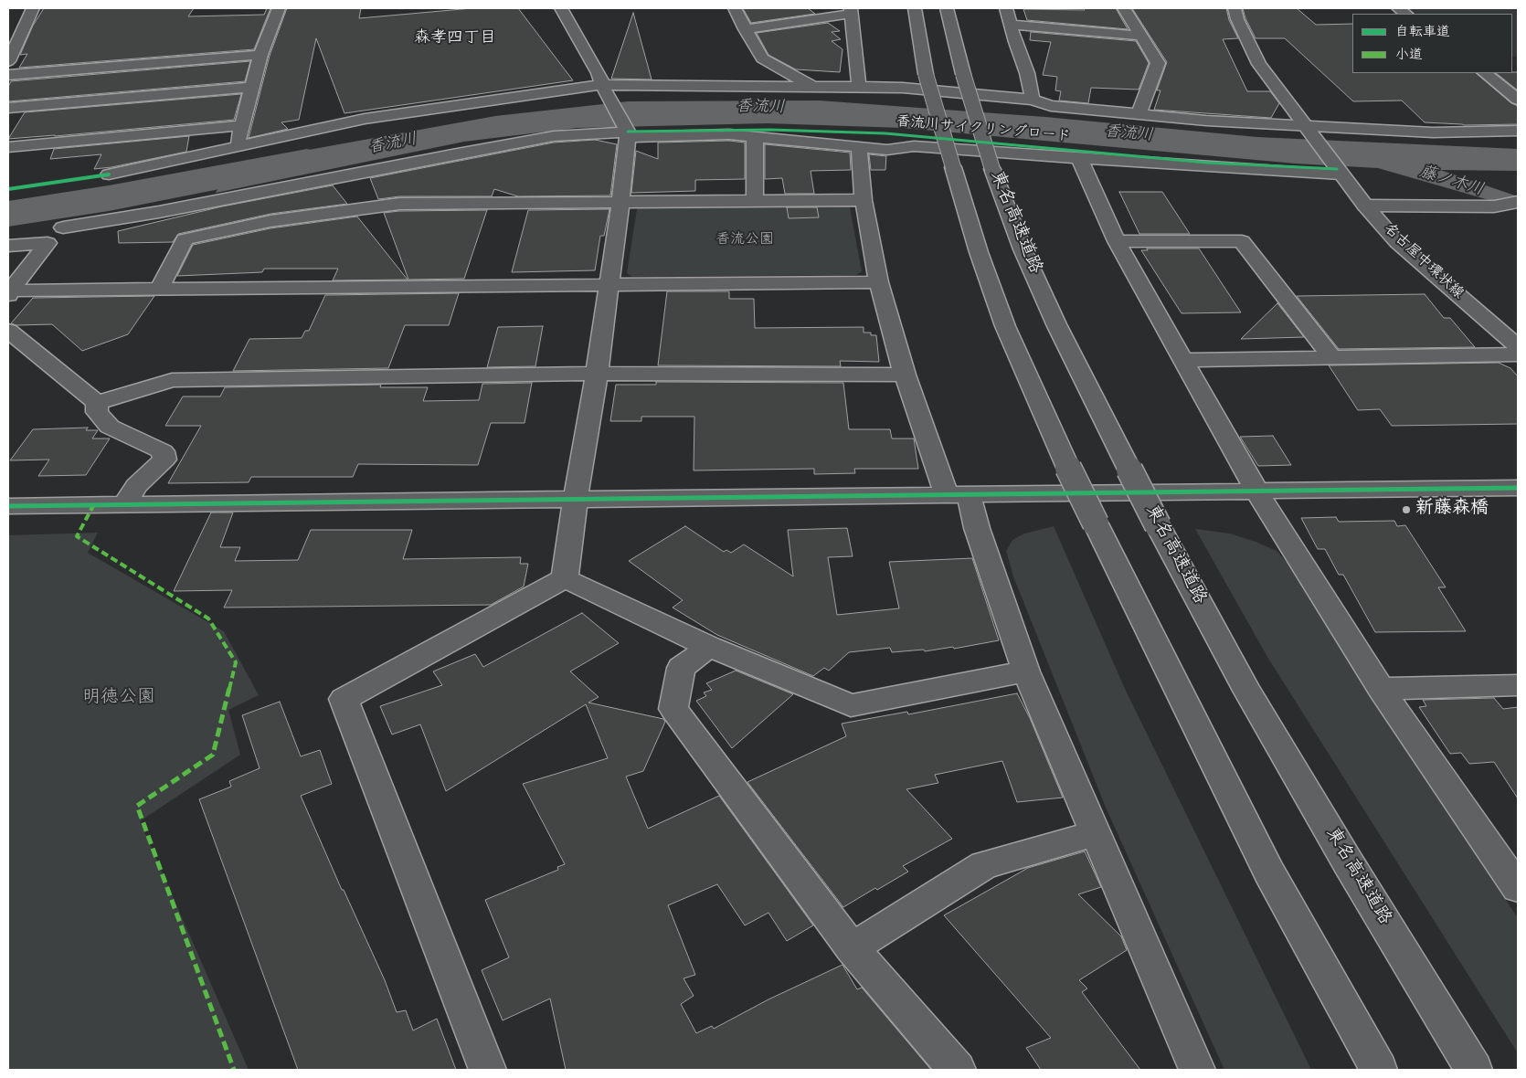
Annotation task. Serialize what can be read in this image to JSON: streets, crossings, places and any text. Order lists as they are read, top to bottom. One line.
{"streets":{"main road":["東名高速道路","名古屋中環状線"],"cycle path":["香流川サイクリングロード"]},"districts":["森孝四丁目"],"water":["香流川","藤ノ木川"],"parks":["香流公園","明徳公園"],"places":["新藤森橋"],"legend":["自転車道","小道"]}
